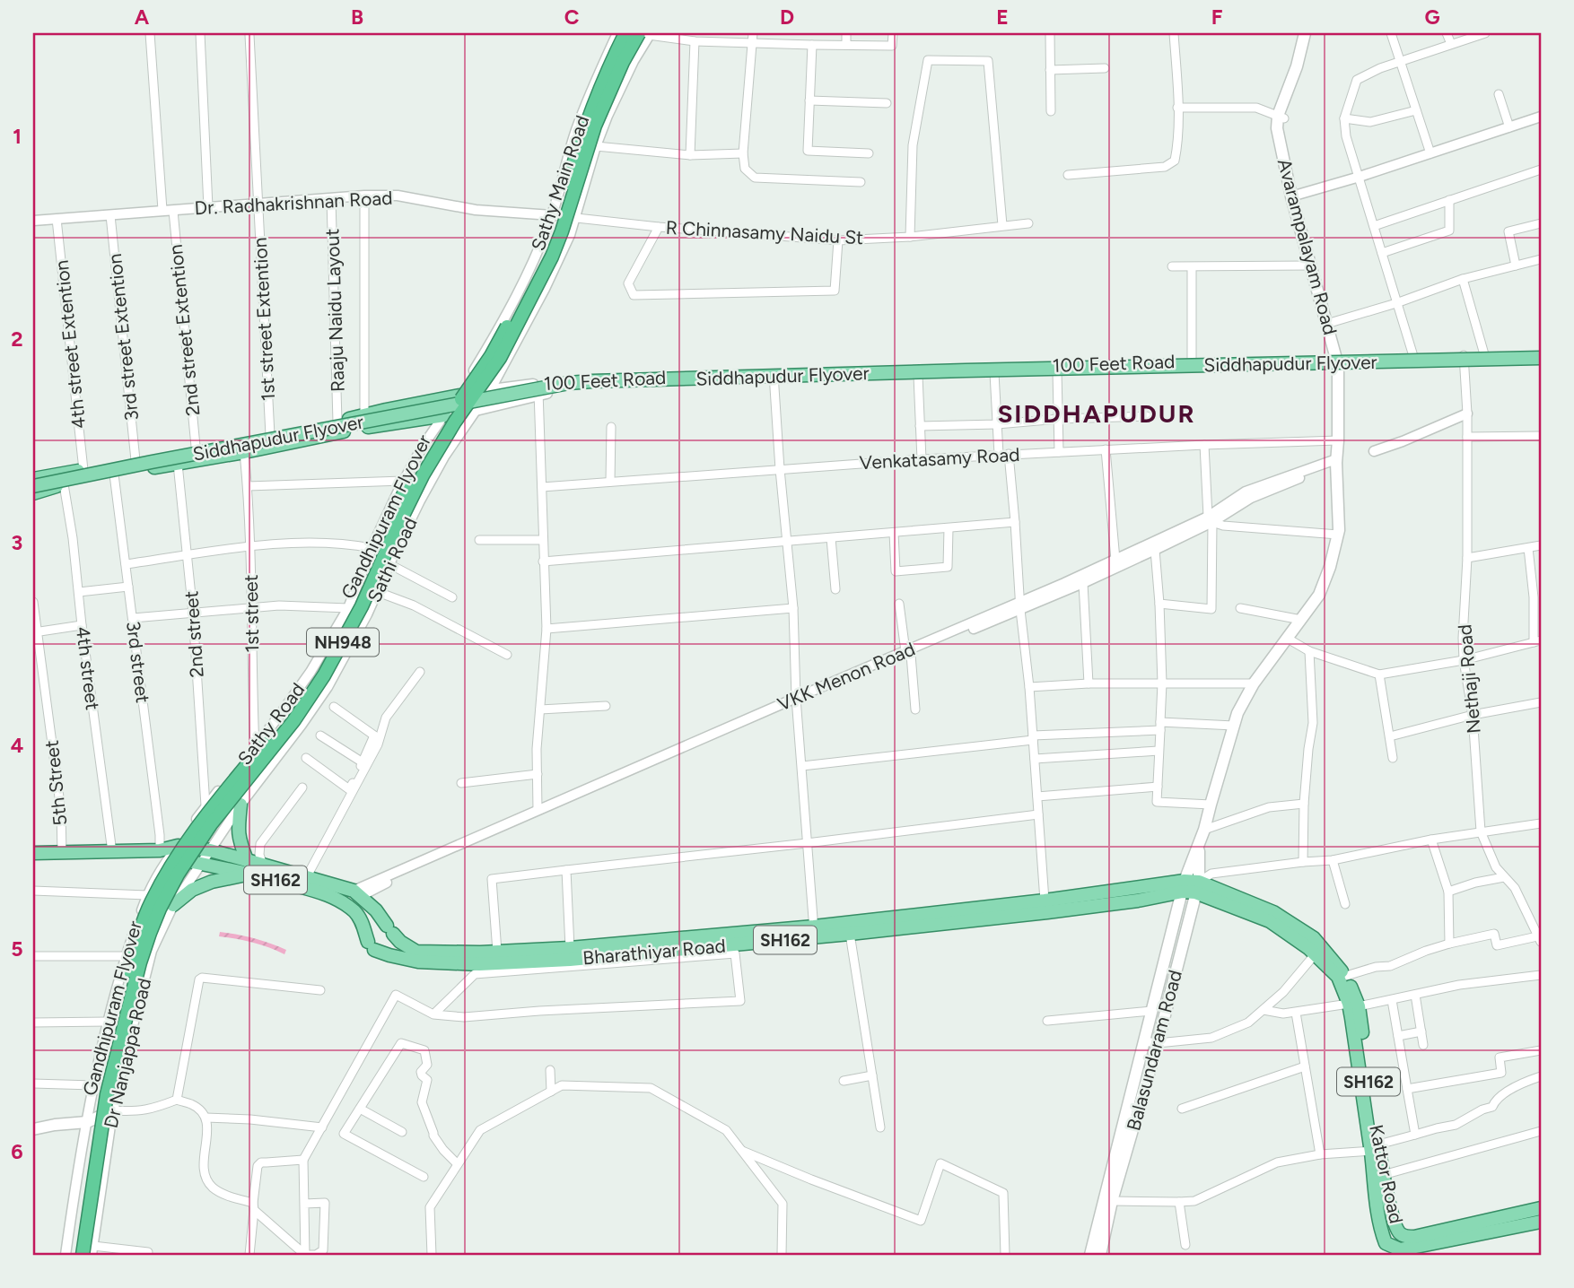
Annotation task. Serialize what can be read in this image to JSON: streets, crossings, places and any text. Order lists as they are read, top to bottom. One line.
{"streets":{"highway":["Gandhipuram Flyover","NH948"],"main road":["Avarampalayam Road","100 Feet Road","Siddhapudur Flyover","SH162","Bharathiyar Road","Balasundaram Road","Kattor Road"],"street":["Sathy Main Road","Dr. Radhakrishnan Road","R Chinnasamy Naidu St","Raaju Naidu Layout","1st street Extention","2nd street Extention","3rd street Extention","4th street Extention","Venkatasamy Road","Sathi Road","1st street","2nd street","3rd street","4th street","VKK Menon Road","Nethaji Road","Sathy Road","5th Street","Dr Nanjappa Road"]},"crossings":[["Sathy Main Road","Dr. Radhakrishnan Road"],["Sathy Main Road","R Chinnasamy Naidu St"],["Sathy Main Road","100 Feet Road"],["Sathy Main Road","Gandhipuram Flyover"],["Sathy Main Road","Sathi Road"],["Sathy Main Road","Sathy Road"],["Dr. Radhakrishnan Road","R Chinnasamy Naidu St"],["Dr. Radhakrishnan Road","Raaju Naidu Layout"],["Dr. Radhakrishnan Road","1st street Extention"],["Dr. Radhakrishnan Road","2nd street Extention"],["Dr. Radhakrishnan Road","3rd street Extention"],["Dr. Radhakrishnan Road","4th street Extention"],["Avarampalayam Road","100 Feet Road"],["Avarampalayam Road","Venkatasamy Road"],["Avarampalayam Road","VKK Menon Road"],["Avarampalayam Road","Bharathiyar Road"],["Avarampalayam Road","Balasundaram Road"],["Avarampalayam Road","Kattor Road"],["Raaju Naidu Layout","100 Feet Road"],["1st street Extention","100 Feet Road"],["2nd street Extention","100 Feet Road"],["3rd street Extention","100 Feet Road"],["4th street Extention","100 Feet Road"],["100 Feet Road","Sathi Road"],["100 Feet Road","1st street"],["100 Feet Road","2nd street"],["100 Feet Road","3rd street"],["100 Feet Road","4th street"],["100 Feet Road","Sathy Road"],["Sathi Road","1st street"],["Sathi Road","SH162"],["Sathi Road","Dr Nanjappa Road"],["1st street","Sathy Road"],["2nd street","Sathy Road"],["3rd street","SH162"],["3rd street","Dr Nanjappa Road"],["4th street","SH162"],["VKK Menon Road","SH162"],["Sathy Road","SH162"],["5th Street","SH162"],["SH162","Bharathiyar Road"],["SH162","Dr Nanjappa Road"],["Bharathiyar Road","Balasundaram Road"],["Bharathiyar Road","Kattor Road"],["Balasundaram Road","Kattor Road"]],"districts":["SIDDHAPUDUR"],"grid":{"columns":["A","B","C","D","E","F","G"],"rows":["1","2","3","4","5","6"]}}
